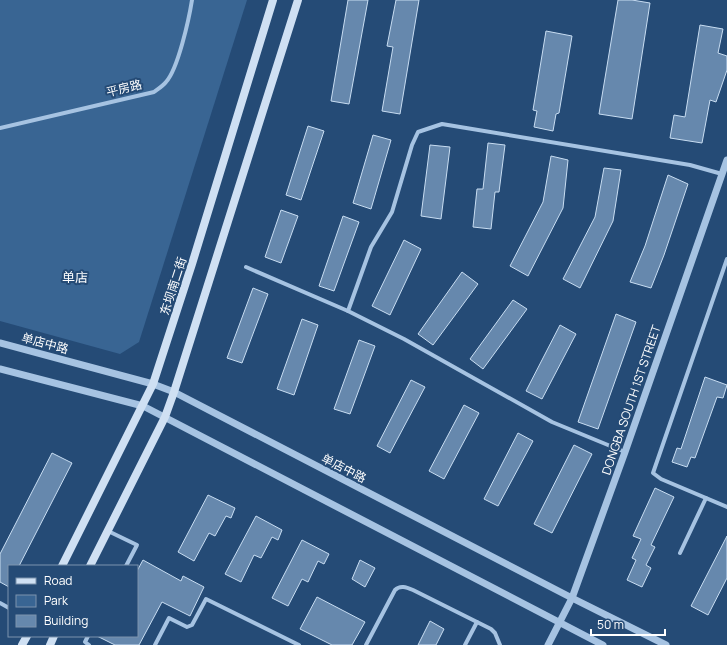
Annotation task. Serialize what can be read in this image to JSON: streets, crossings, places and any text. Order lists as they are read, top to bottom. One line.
{"streets":{"main road":["东坝南二街"],"street":["平房路","单店中路","DONGBA SOUTH 1ST STREET"]},"crossings":[["东坝南二街","单店中路"],["单店中路","DONGBA SOUTH 1ST STREET"]],"districts":["单店"],"legend":["Road","Park","Building"],"scale_bar":"50 m"}
